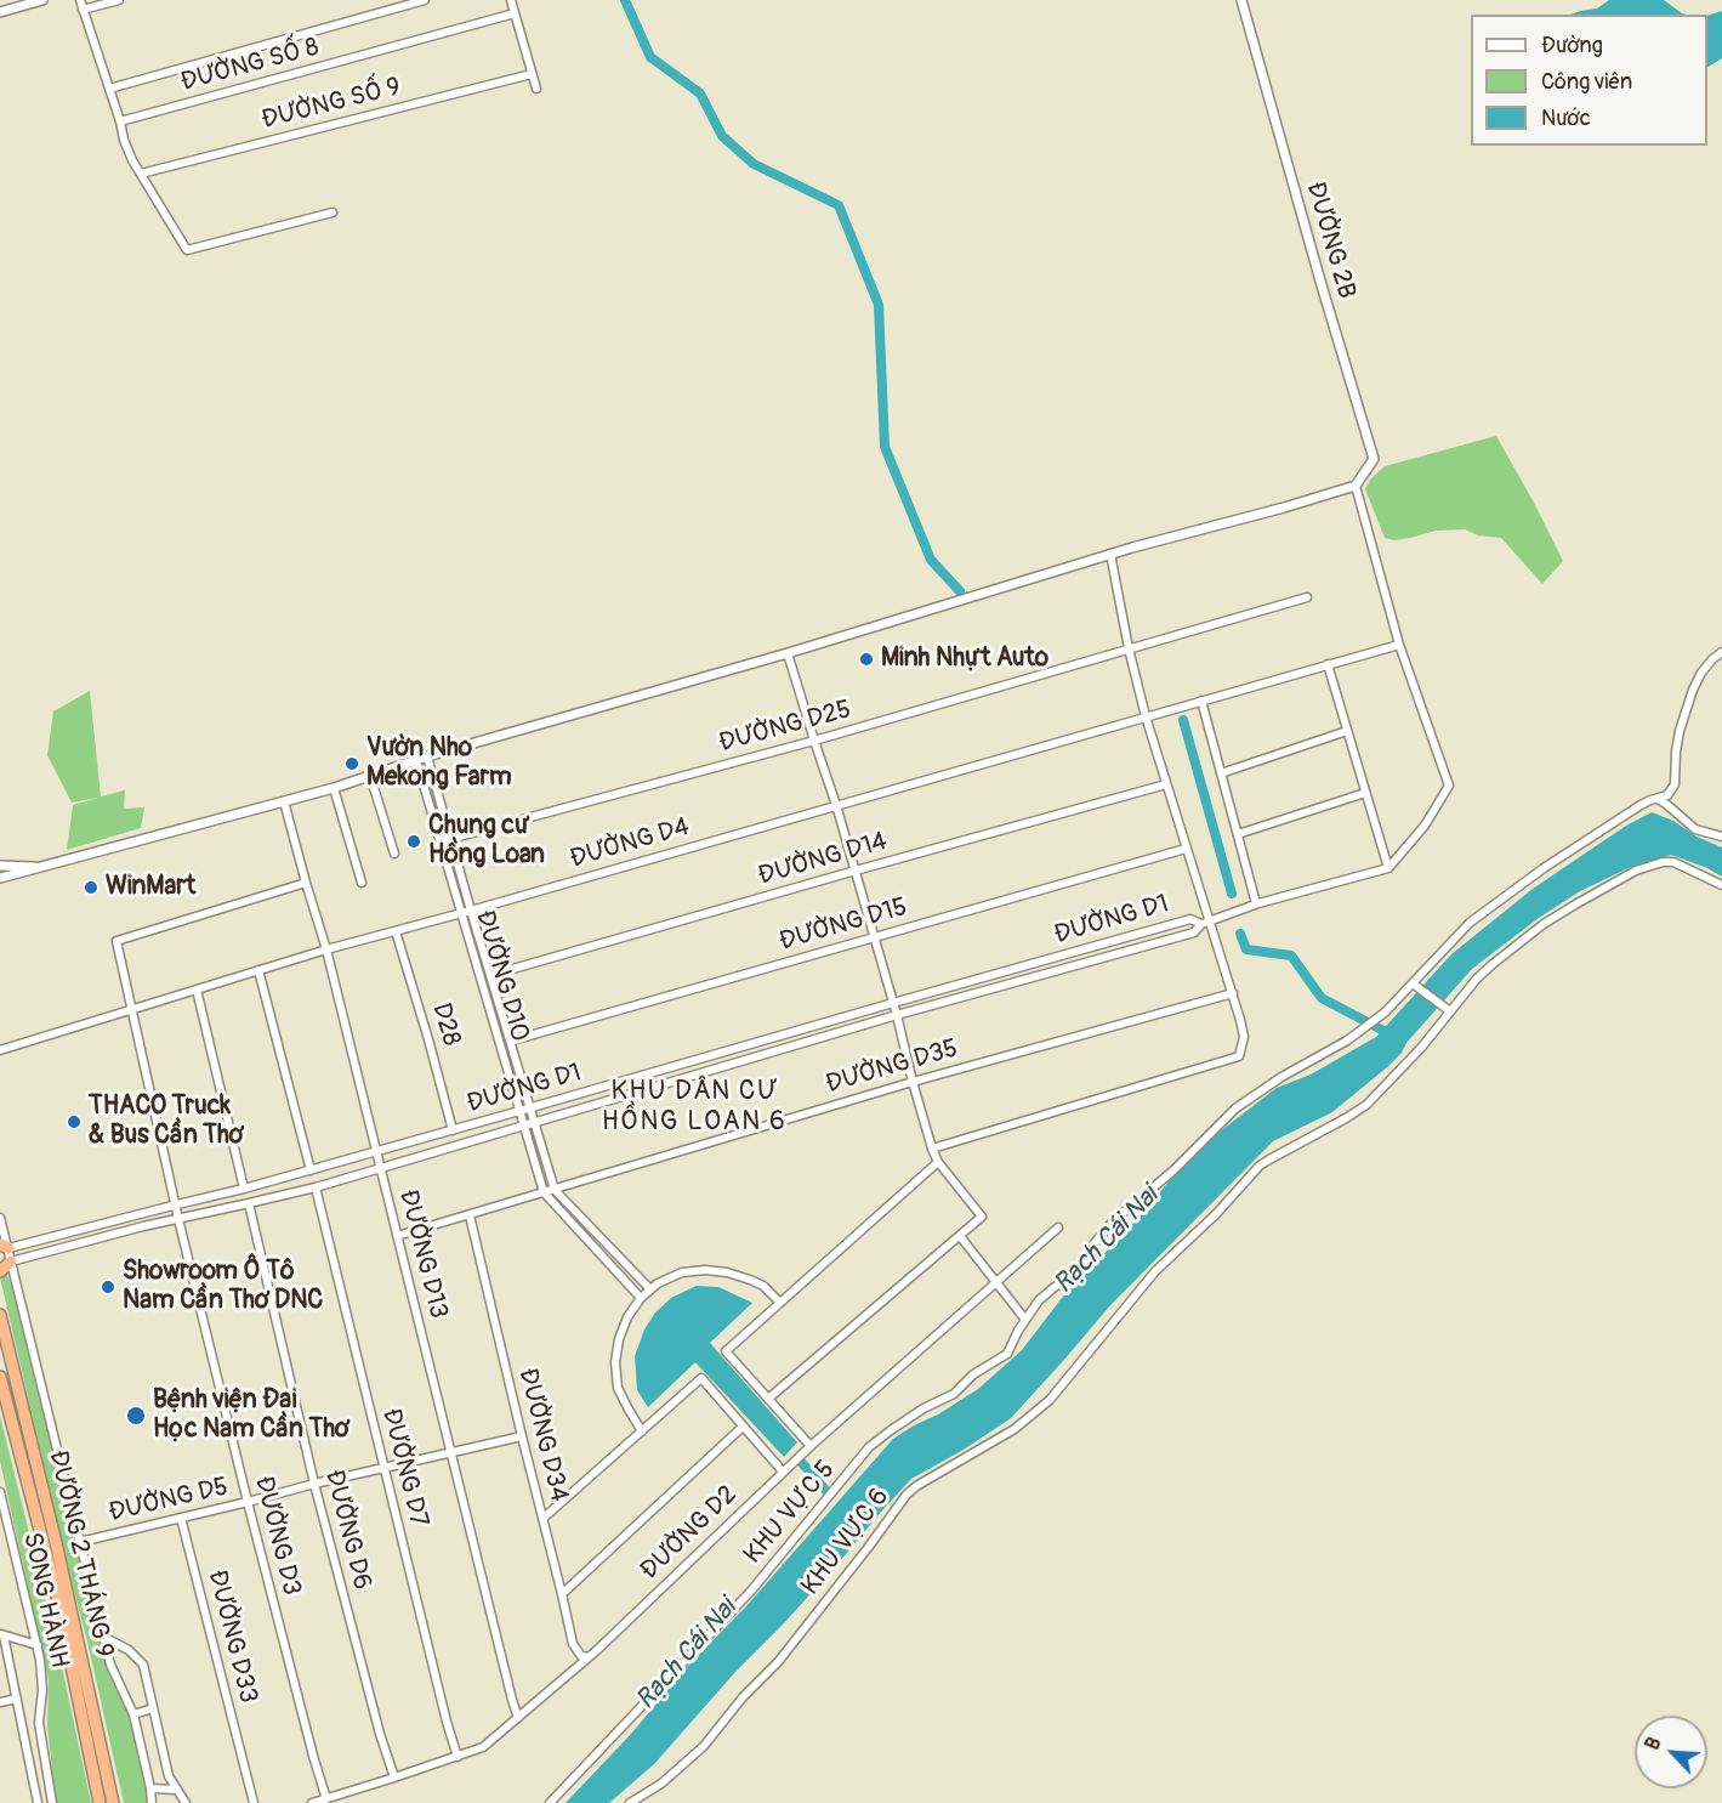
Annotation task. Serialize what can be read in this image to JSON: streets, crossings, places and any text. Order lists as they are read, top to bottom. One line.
{"streets":{"highway":["ĐƯỜNG 2 THÁNG 9"],"street":["ĐƯỜNG SỐ 8","ĐƯỜNG SỐ 9","ĐƯỜNG 2B","ĐƯỜNG D25","ĐƯỜNG D4","ĐƯỜNG D14","ĐƯỜNG D1","ĐƯỜNG D15","ĐƯỜNG D10","D28","ĐƯỜNG D35","ĐƯỜNG D13","ĐƯỜNG D34","ĐƯỜNG D7","ĐƯỜNG D5","KHU VỰC 5","ĐƯỜNG D6","ĐƯỜNG D2","ĐƯỜNG D3","KHU VỰC 6","SONG HÀNH","ĐƯỜNG D33"]},"crossings":[["ĐƯỜNG D25","ĐƯỜNG D10"],["ĐƯỜNG D4","ĐƯỜNG D10"],["ĐƯỜNG D4","D28"],["ĐƯỜNG D4","ĐƯỜNG D13"],["ĐƯỜNG D4","ĐƯỜNG D3"],["ĐƯỜNG D14","ĐƯỜNG D10"],["ĐƯỜNG D1","ĐƯỜNG D10"],["ĐƯỜNG D1","D28"],["ĐƯỜNG D1","ĐƯỜNG D13"],["ĐƯỜNG D1","ĐƯỜNG D7"],["ĐƯỜNG D1","ĐƯỜNG D6"],["ĐƯỜNG D1","ĐƯỜNG D3"],["ĐƯỜNG D15","ĐƯỜNG D10"],["ĐƯỜNG D10","ĐƯỜNG D35"],["ĐƯỜNG D35","ĐƯỜNG D13"],["ĐƯỜNG D35","ĐƯỜNG D34"],["ĐƯỜNG D13","ĐƯỜNG D5"],["ĐƯỜNG D13","ĐƯỜNG D2"],["ĐƯỜNG D13","ĐƯỜNG D3"],["ĐƯỜNG D34","ĐƯỜNG D5"],["ĐƯỜNG D34","ĐƯỜNG D2"],["ĐƯỜNG D7","ĐƯỜNG D5"],["ĐƯỜNG D7","ĐƯỜNG D2"],["ĐƯỜNG D5","ĐƯỜNG D6"],["ĐƯỜNG D5","ĐƯỜNG D3"],["ĐƯỜNG D5","ĐƯỜNG D33"],["ĐƯỜNG D6","ĐƯỜNG D2"],["ĐƯỜNG D2","ĐƯỜNG D3"]],"districts":["KHU DÂN CƯ HỒNG LOAN 6"],"water":["Rạch Cái Nai"],"places":["Minh Nhựt Auto","Vườn Nho Mekong Farm","Chung cư Hồng Loan","WinMart","THACO Truck & Bus Cần Thơ","Showroom Ô Tô Nam Cần Thơ DNC","Bệnh viện Đại Học Nam Cần Thơ"],"legend":["Đường","Công viên","Nước"],"north":"top left"}
